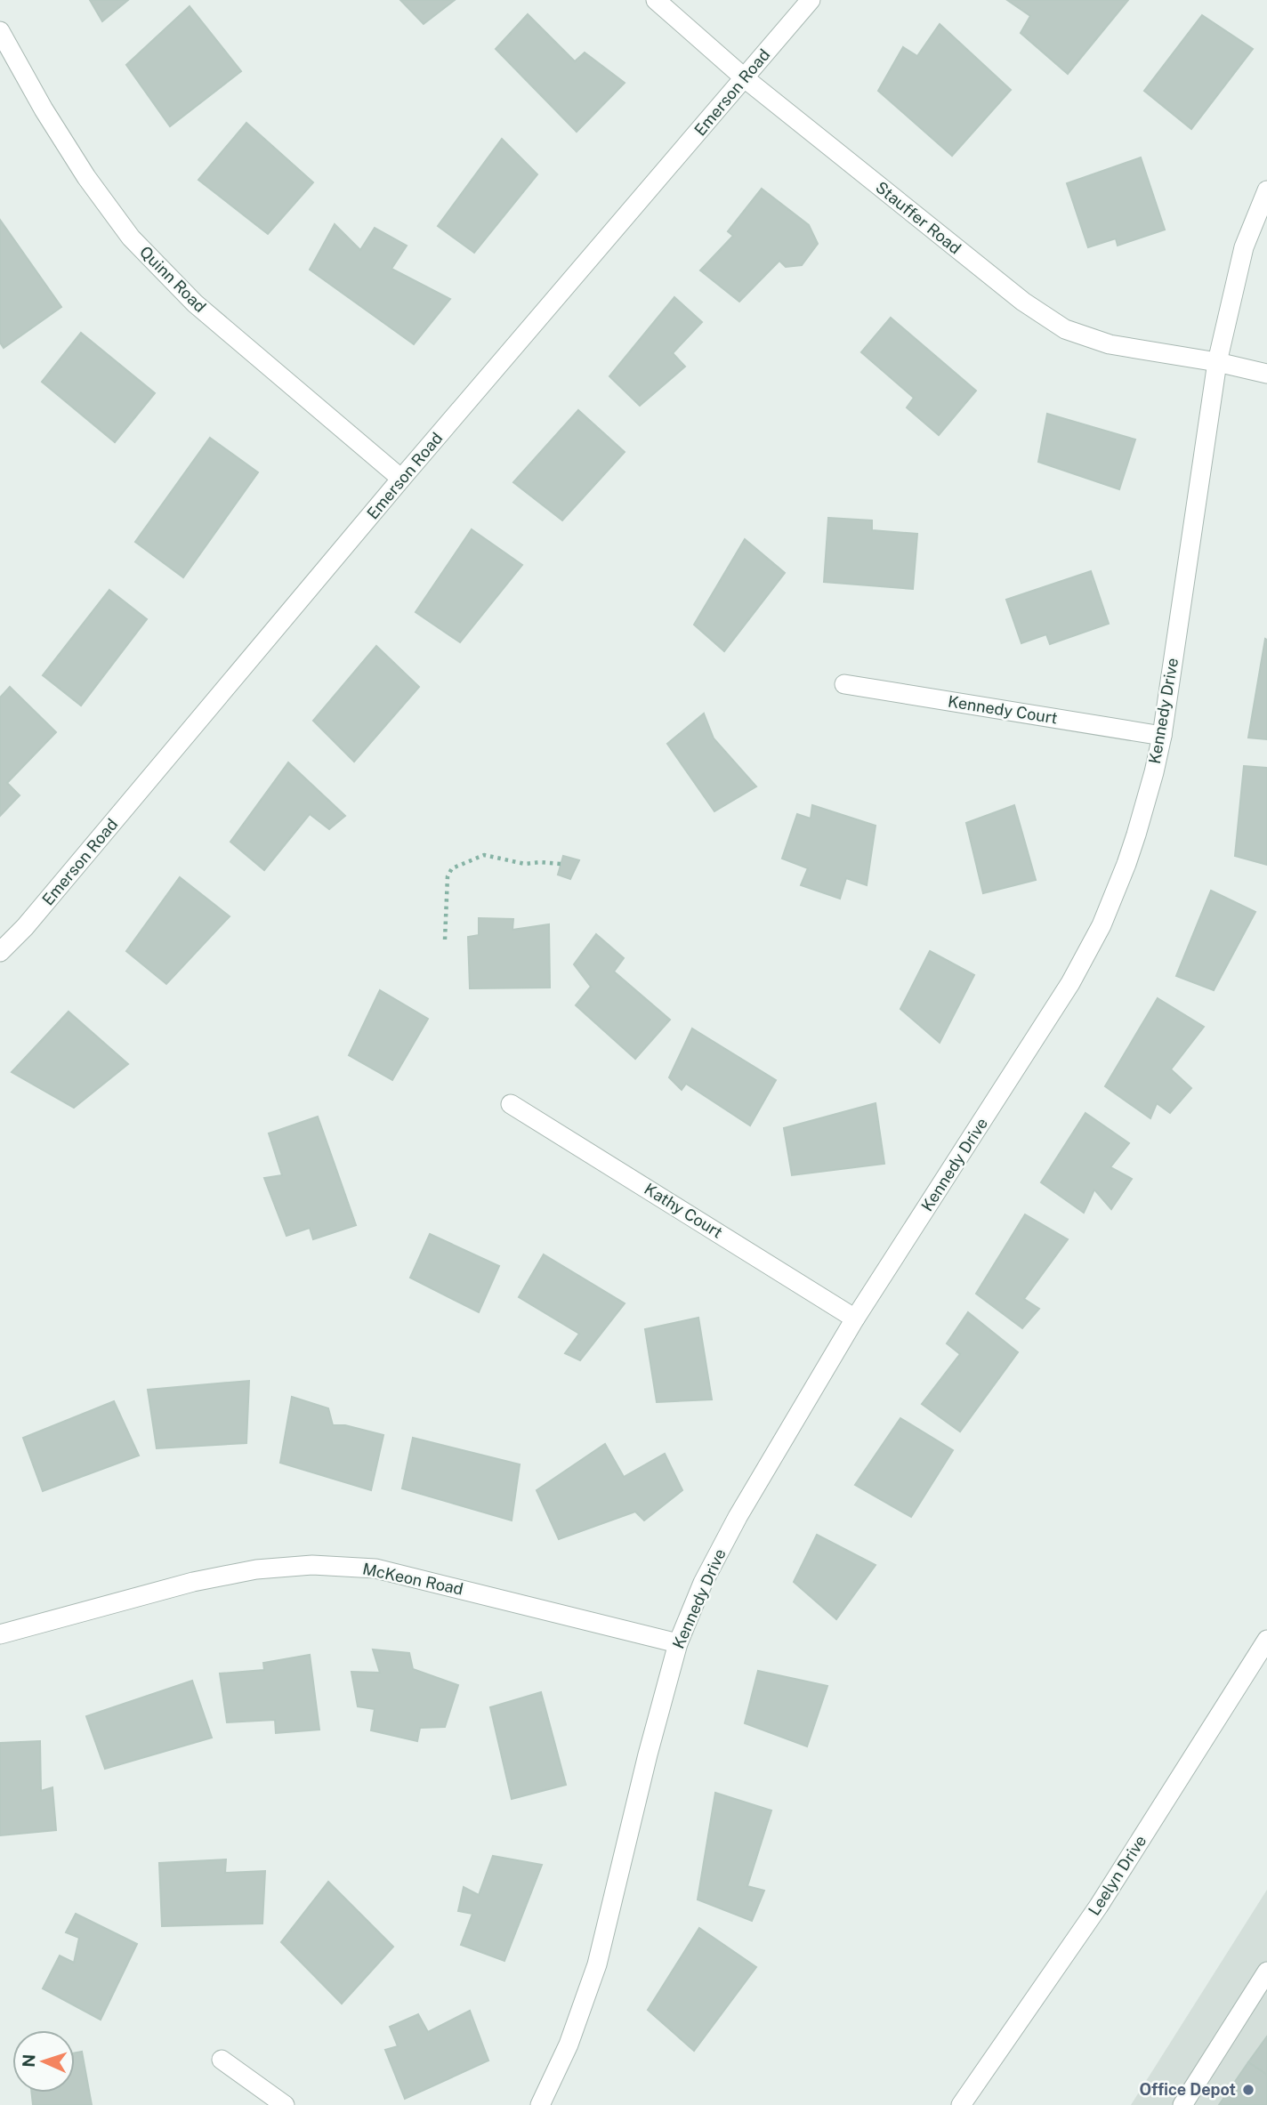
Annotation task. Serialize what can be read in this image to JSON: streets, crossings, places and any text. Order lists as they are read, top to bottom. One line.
{"streets":{"street":["Emerson Road","Stauffer Road","Quinn Road","Kennedy Court","Kennedy Drive","Kathy Court","McKeon Road","Leelyn Drive"]},"crossings":[["Emerson Road","Stauffer Road"],["Emerson Road","Quinn Road"],["Stauffer Road","Kennedy Drive"],["Kennedy Court","Kennedy Drive"],["Kennedy Drive","Kathy Court"],["Kennedy Drive","McKeon Road"]],"places":["Office Depot"],"north":"left"}
